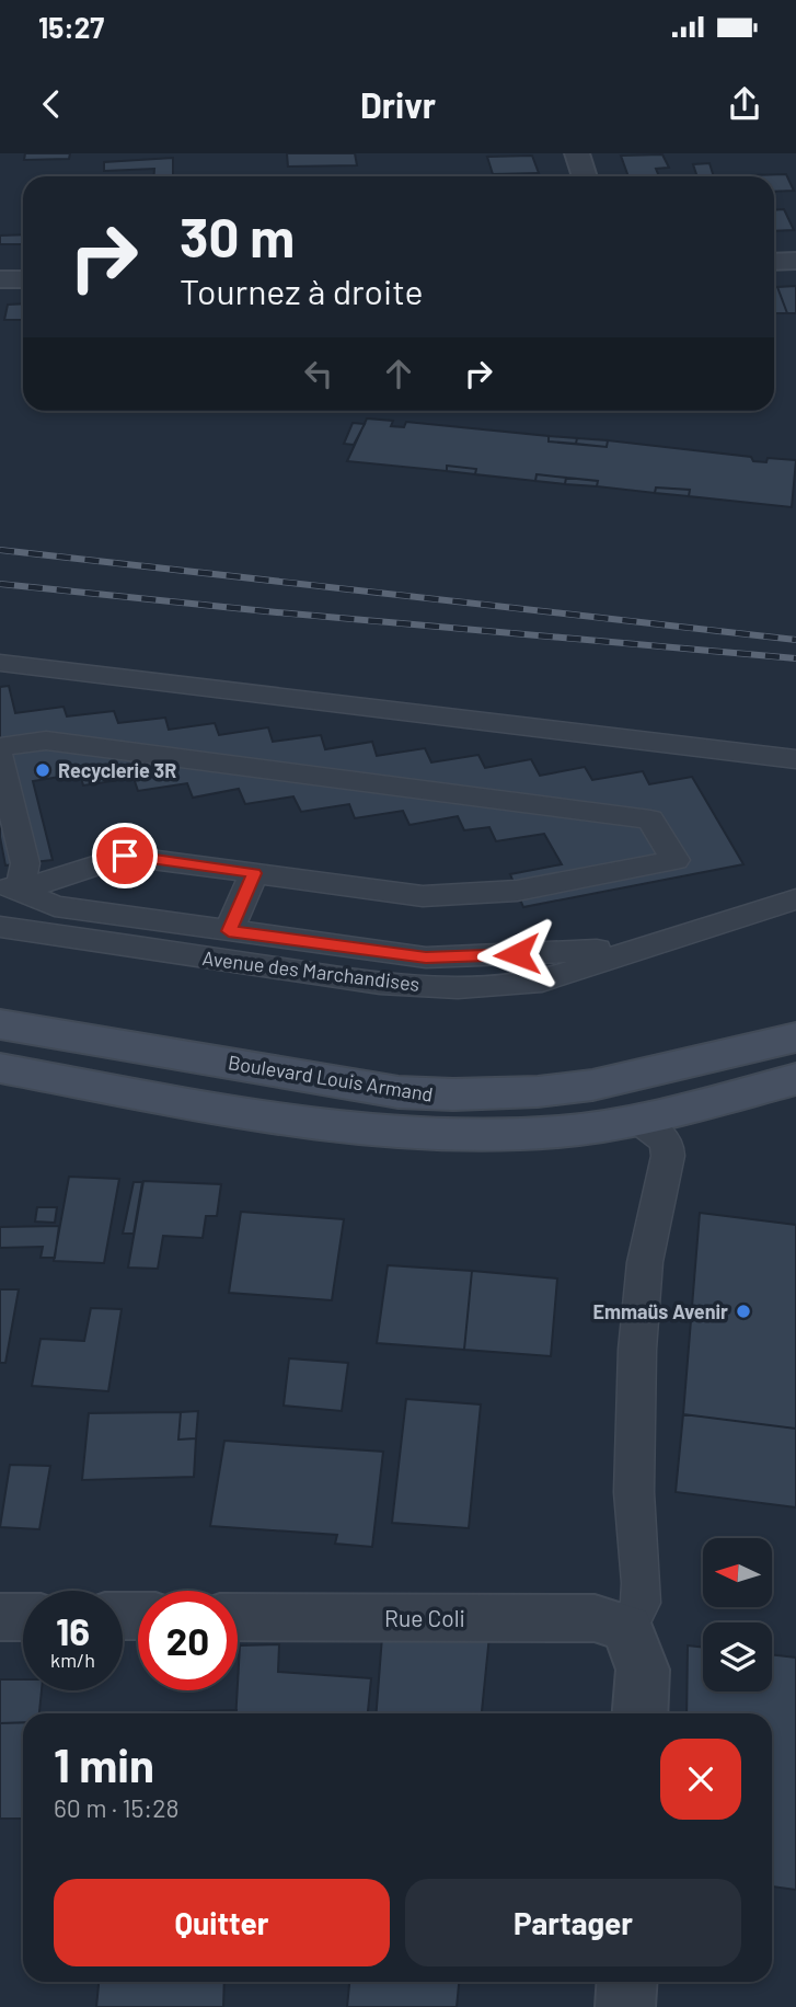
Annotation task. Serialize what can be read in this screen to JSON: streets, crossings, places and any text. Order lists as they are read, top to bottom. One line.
{"streets":{"main road":["Boulevard Louis Armand"],"street":["Rue Coli"],"lane":["Avenue des Marchandises"]},"places":["Recyclerie 3R","Emmaüs Avenir"],"north":"left","page":{"status":"15:27","header":"Drivr","turn":["30 m","Tournez à droite"],"speed":"16 km/h","limit":"20","heading":["1 min","60 m · 15:28"],"buttons":["Quitter","Partager"]}}
